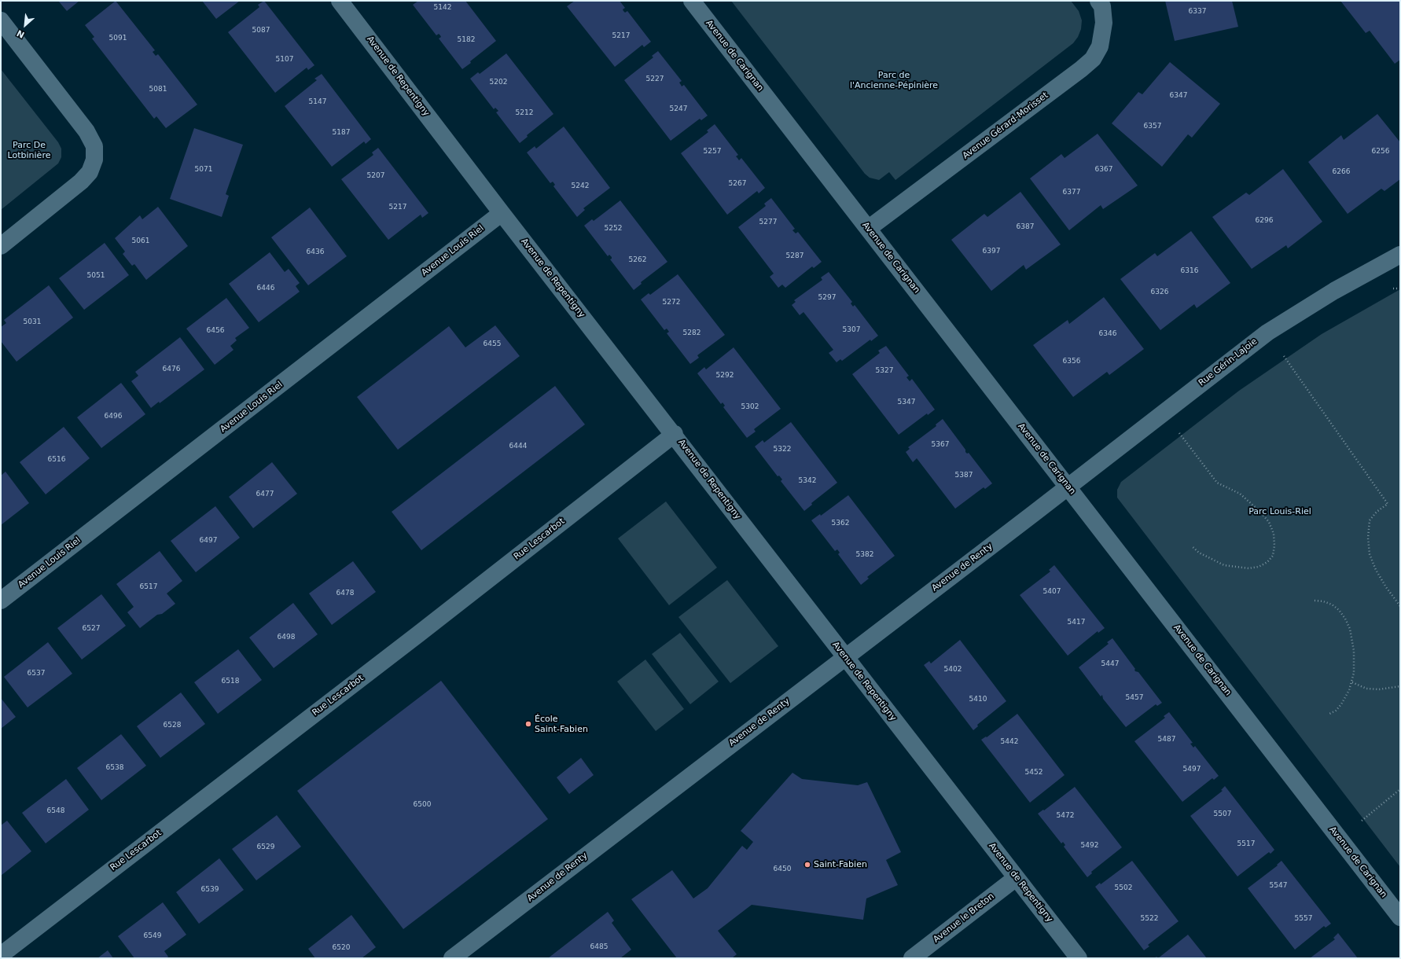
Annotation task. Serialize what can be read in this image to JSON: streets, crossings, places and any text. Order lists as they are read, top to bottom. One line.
{"streets":{"street":["Avenue de Carignan","Avenue de Repentigny","Avenue Gérard-Morisset","Avenue Louis Riel","Rue Gérin-Lajoie","Rue Lescarbot","Avenue de Renty","Avenue le Breton"]},"crossings":[["Avenue de Carignan","Avenue Gérard-Morisset"],["Avenue de Carignan","Rue Gérin-Lajoie"],["Avenue de Carignan","Avenue de Renty"],["Avenue de Repentigny","Avenue Louis Riel"],["Avenue de Repentigny","Rue Lescarbot"],["Avenue de Repentigny","Avenue de Renty"],["Avenue de Repentigny","Avenue le Breton"],["Rue Gérin-Lajoie","Avenue de Renty"]],"parks":["Parc de l'Ancienne-Pépinière","Parc De Lotbinière","Parc Louis-Riel"],"places":["École Saint-Fabien","Saint-Fabien"],"house_numbers":["5142","6337","5087","5217","5091","5182","5107","5227","5202","5081","6347","5147","5247","5212","6357","5187","5257","6256","5071","6367","6266","5207","5267","5242","6377","5217","6296","5277","6387","5252","5061","6397","6436","5287","5262","6316","5051","6446","6326","5297","5272","5031","5307","6456","5282","6346","6455","6356","6476","5327","5292","5347","5302","6496","5367","6444","5322","6516","5387","5342","6477","5362","6497","5382","6517","5407","6478","5417","6527","6498","5447","5402","6537","6518","5457","5410","6528","5487","5442","6538","5497","5452","6500","6548","5507","5472","5517","5492","6529","6450","5547","5502","6539","5522","5557","6549","6485","6520"],"north":"bottom left"}
